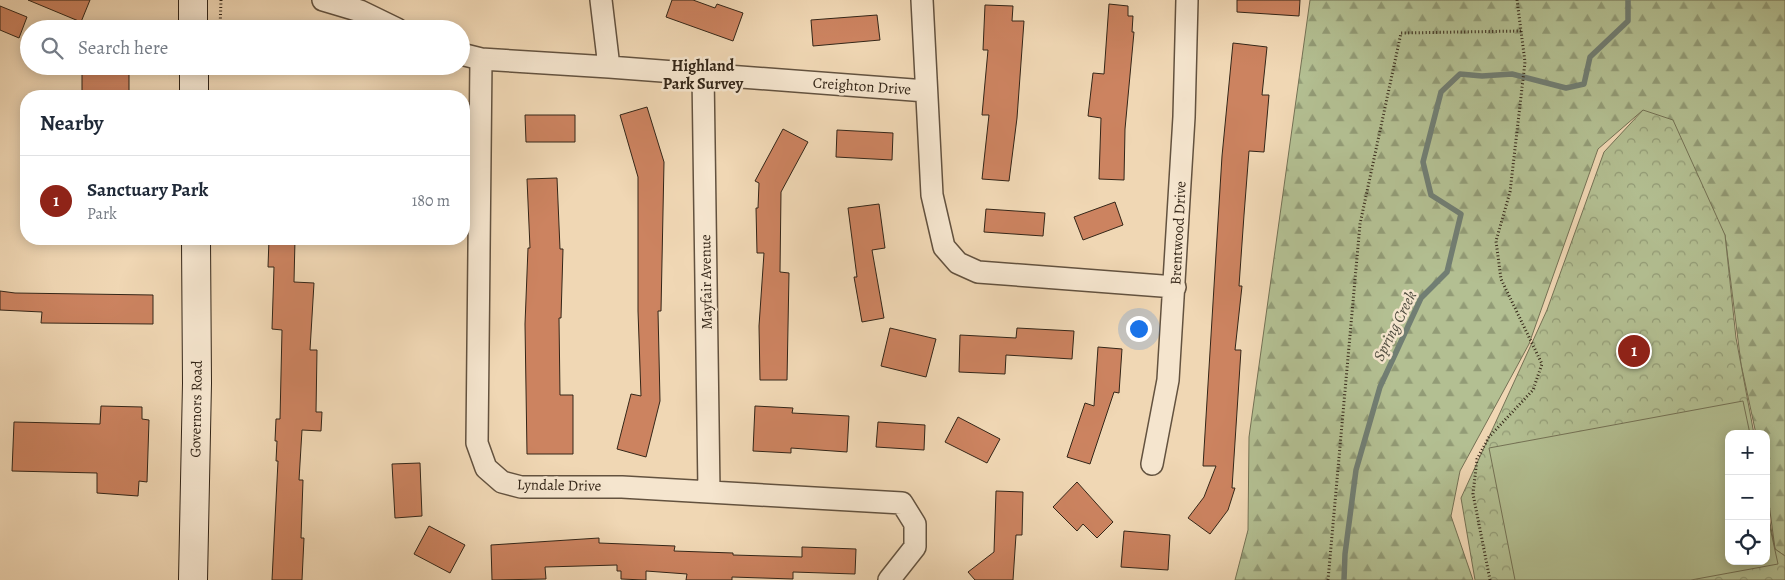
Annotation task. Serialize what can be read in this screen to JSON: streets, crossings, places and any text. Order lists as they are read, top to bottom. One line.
{"streets":{"main road":["Governors Road"],"street":["Creighton Drive","Brentwood Drive","Mayfair Avenue","Lyndale Drive"]},"crossings":[["Creighton Drive","Brentwood Drive"],["Creighton Drive","Mayfair Avenue"],["Creighton Drive","Lyndale Drive"],["Mayfair Avenue","Lyndale Drive"]],"districts":["Highland Park Survey"],"water":["Spring Creek"],"page":{"search":"Search here","heading":"Nearby","list":[{"mark":"1","name":"Sanctuary Park","note":"Park","value":"180 m"}],"pins":"1","map_buttons":["+","−"]}}
